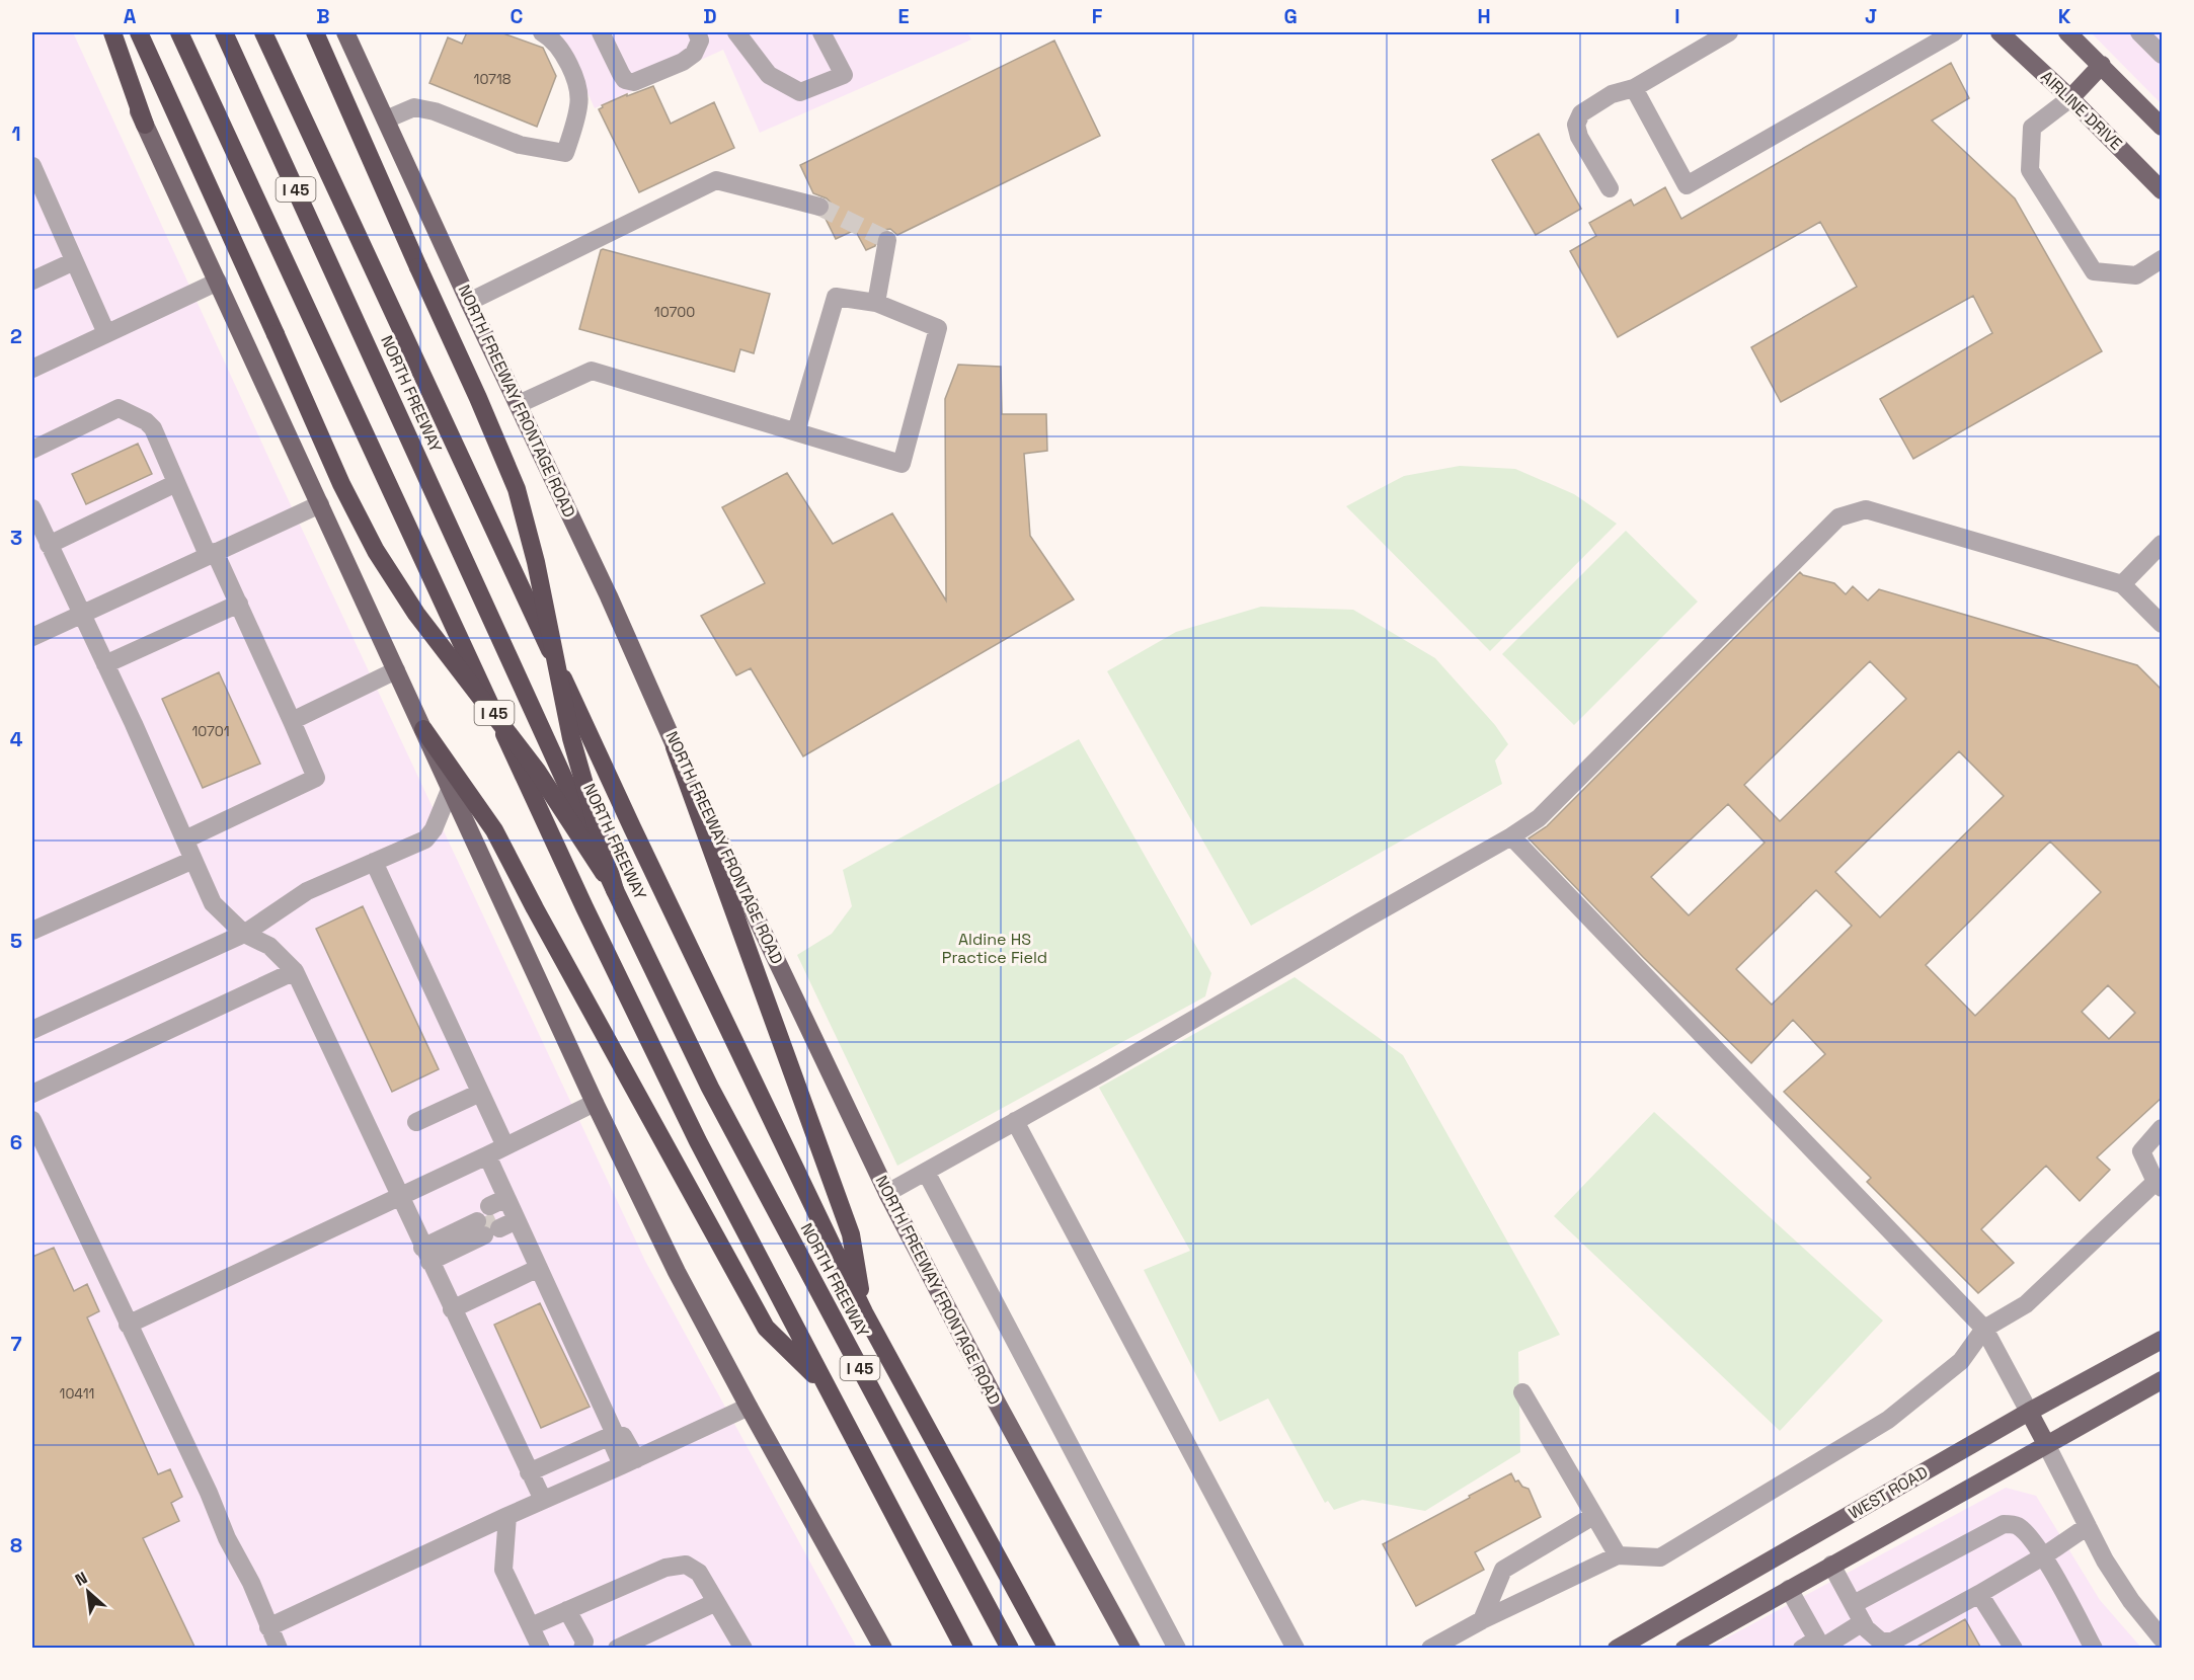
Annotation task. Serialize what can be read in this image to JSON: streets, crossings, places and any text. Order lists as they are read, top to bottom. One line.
{"streets":{"highway":["I 45","NORTH FREEWAY"],"main road":["AIRLINE DRIVE","NORTH FREEWAY FRONTAGE ROAD","WEST ROAD"]},"parks":["Aldine HS Practice Field"],"house_numbers":["10718","10700","10701","10411"],"north":"top left","grid":{"columns":["A","B","C","D","E","F","G","H","I","J","K"],"rows":["1","2","3","4","5","6","7","8"]}}
